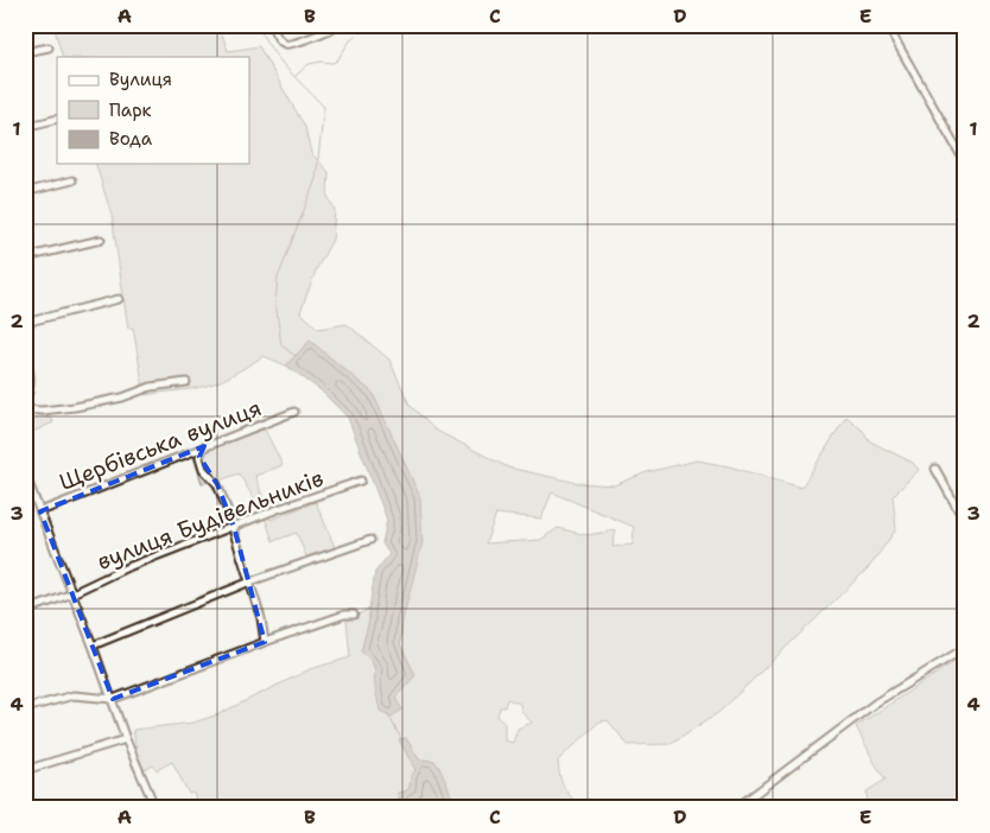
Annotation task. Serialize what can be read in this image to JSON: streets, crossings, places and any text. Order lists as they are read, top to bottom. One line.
{"streets":{"street":["Щербівська вулиця","вулиця Будівельників"]},"legend":["Вулиця","Парк","Вода"],"grid":{"columns":["A","B","C","D","E"],"rows":["1","2","3","4"]}}
